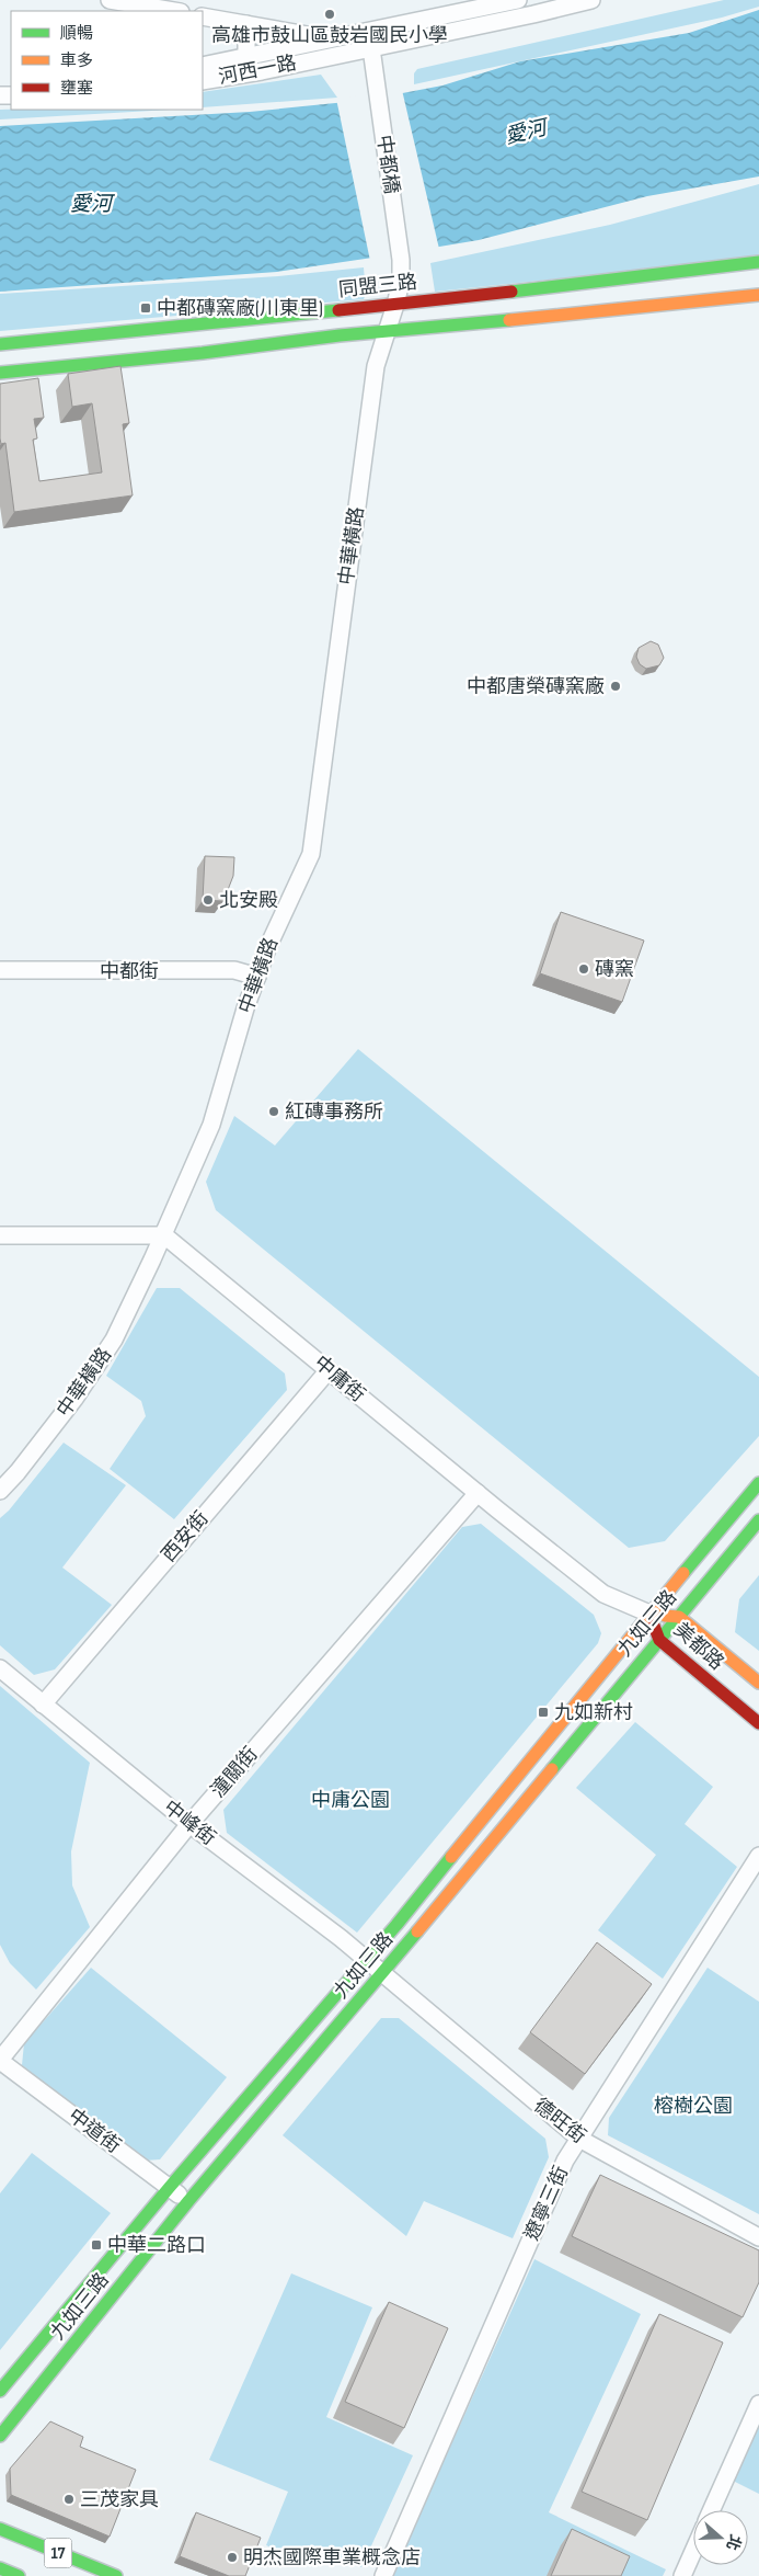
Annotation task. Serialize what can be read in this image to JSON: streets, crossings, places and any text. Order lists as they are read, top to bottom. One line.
{"streets":{"street":["河西一路","中都橋","同盟三路","中華橫路","中都街","中庸街","西安街","九如三路","美都路","潼關街","中峰街","德旺街","中道街","遼寧三街","17"]},"crossings":[["河西一路","中都橋"],["中都橋","中華橫路"],["同盟三路","中華橫路"],["中華橫路","中都街"],["中華橫路","中庸街"],["中庸街","西安街"],["中庸街","九如三路"],["中庸街","美都路"],["中庸街","潼關街"],["西安街","中峰街"],["九如三路","美都路"],["九如三路","中峰街"],["九如三路","德旺街"],["九如三路","中道街"],["潼關街","中峰街"],["潼關街","中道街"],["中峰街","德旺街"],["德旺街","遼寧三街"]],"water":["愛河"],"parks":["中庸公園","榕樹公園"],"places":{"other":["高雄市鼓山區鼓岩國民小學","中都唐榮磚窯廠","北安殿","磚窯","紅磚事務所","三茂家具","明杰國際車業概念店"],"transit":["中都磚窯廠(川東里)","九如新村","中華二路口"]},"legend":["順暢","車多","壅塞"],"north":"right"}
